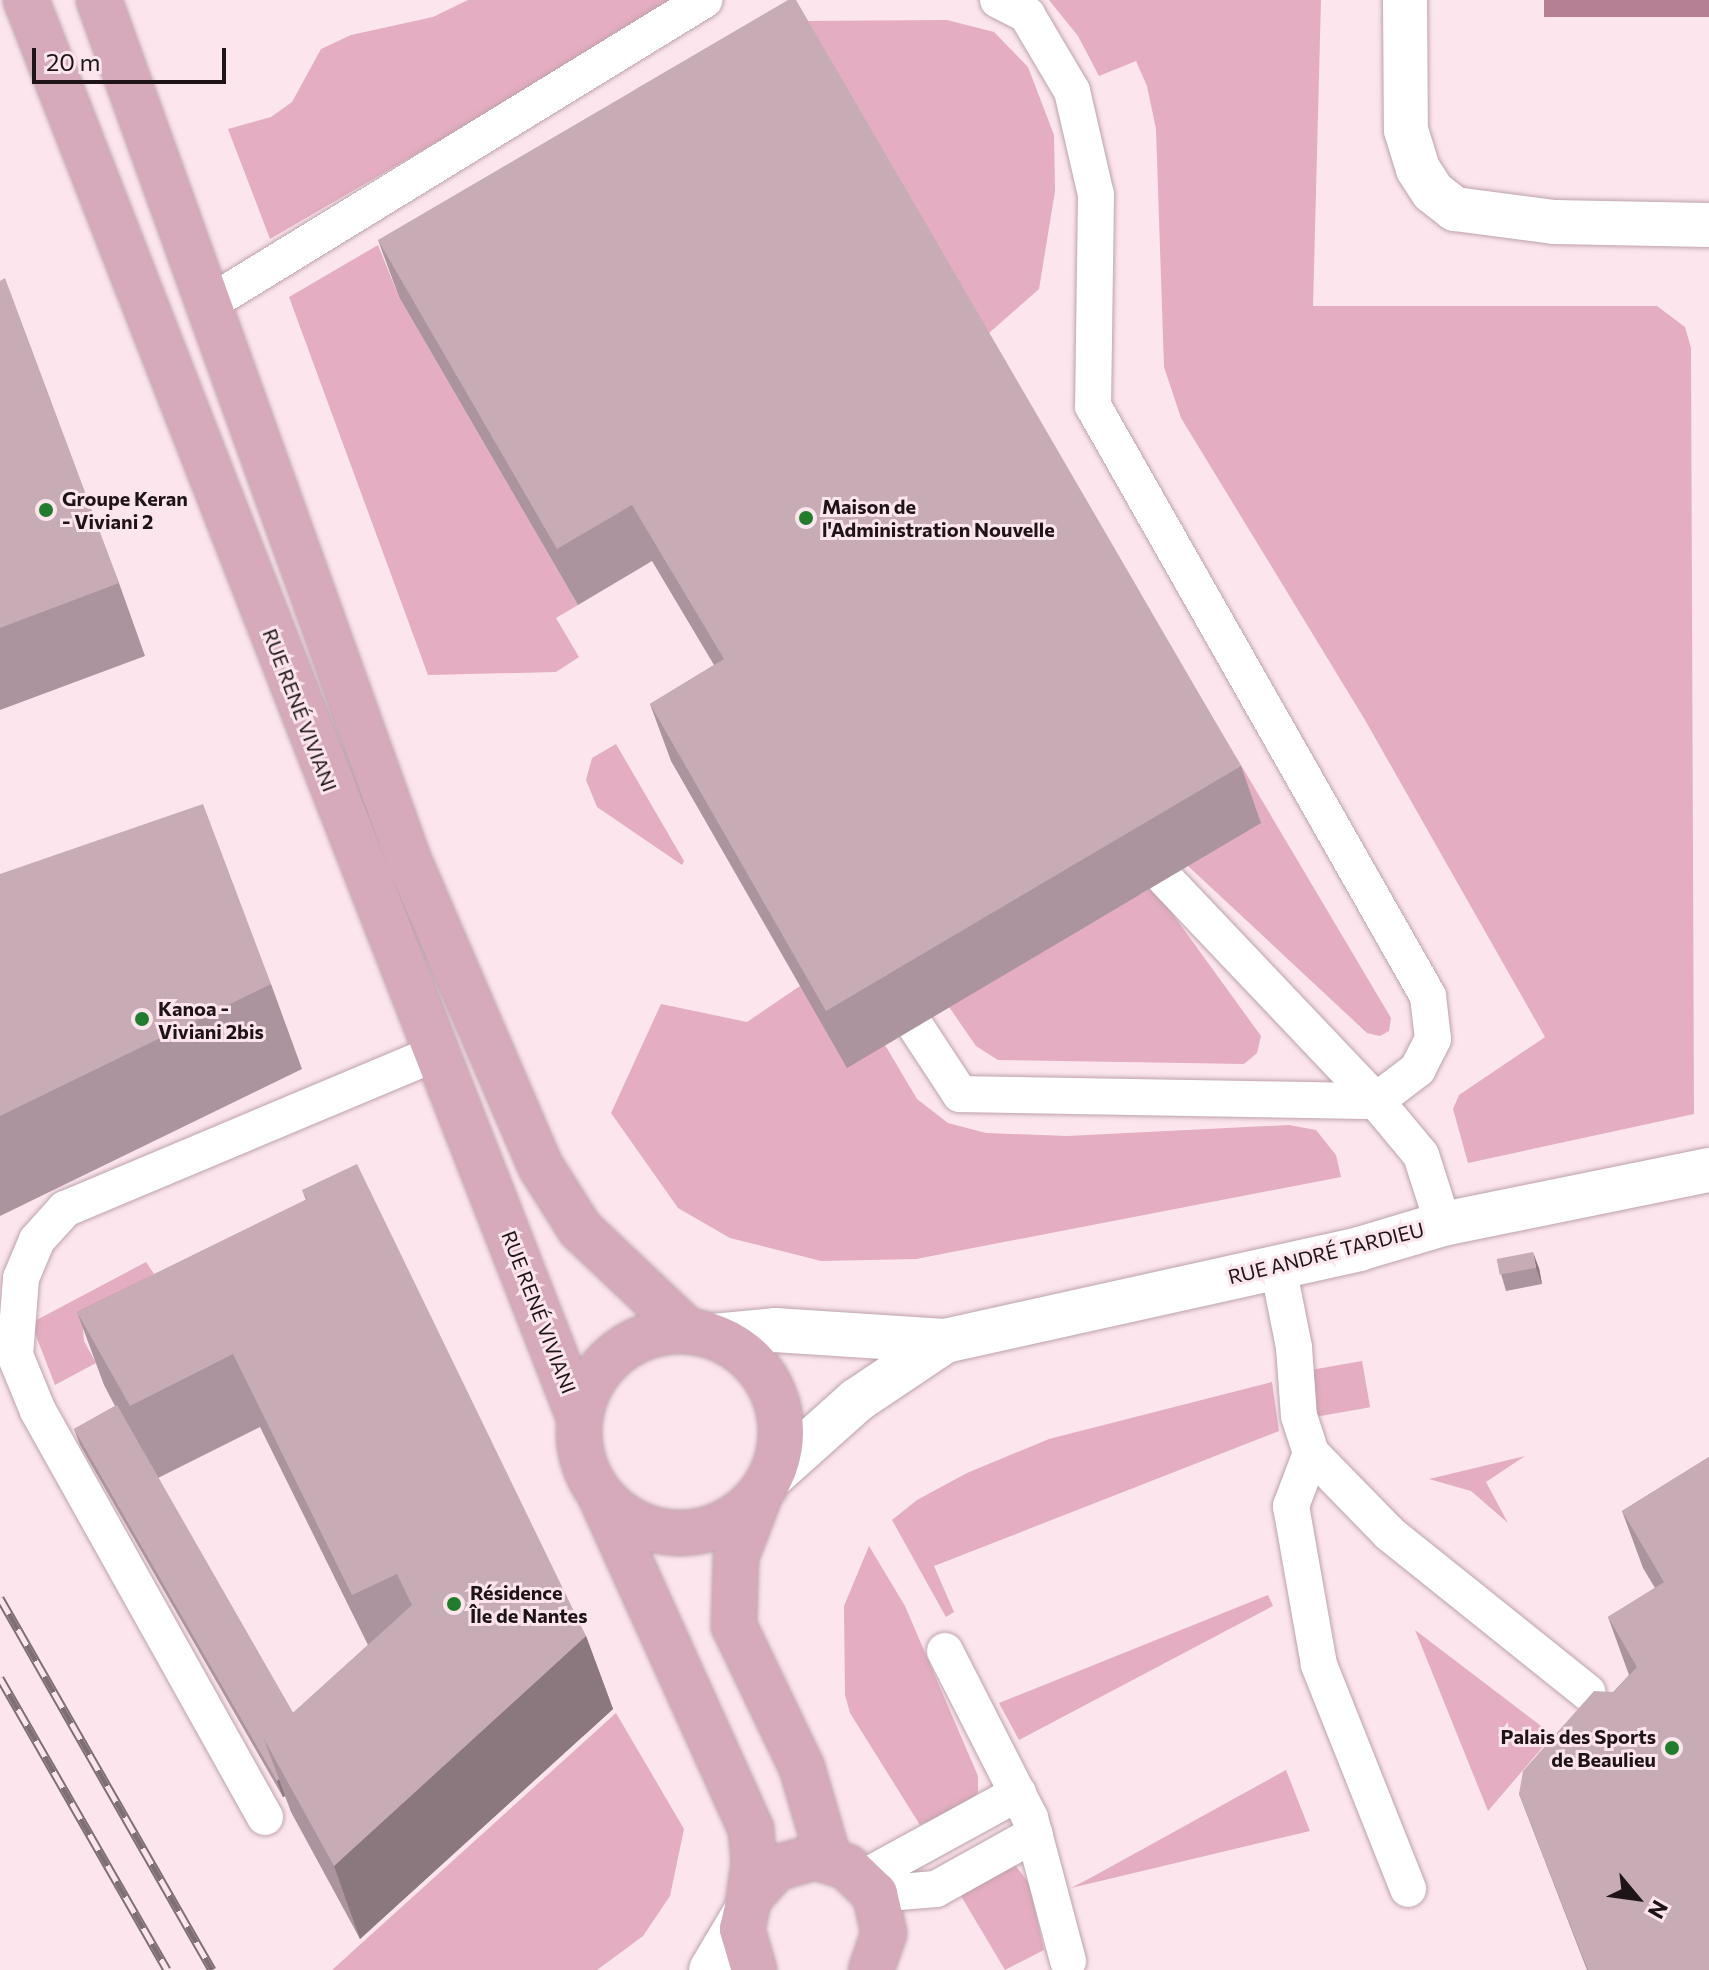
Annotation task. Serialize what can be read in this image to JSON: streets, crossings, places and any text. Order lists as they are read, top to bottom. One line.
{"streets":{"main road":["RUE RENÉ VIVIANI"],"street":["RUE ANDRÉ TARDIEU"]},"crossings":[["RUE RENÉ VIVIANI","RUE ANDRÉ TARDIEU"]],"places":["Groupe Keran - Viviani 2","Maison de l'Administration Nouvelle","Kanoa - Viviani 2bis","Résidence Île de Nantes","Palais des Sports de Beaulieu"],"scale_bar":"20 m","north":"bottom right"}
